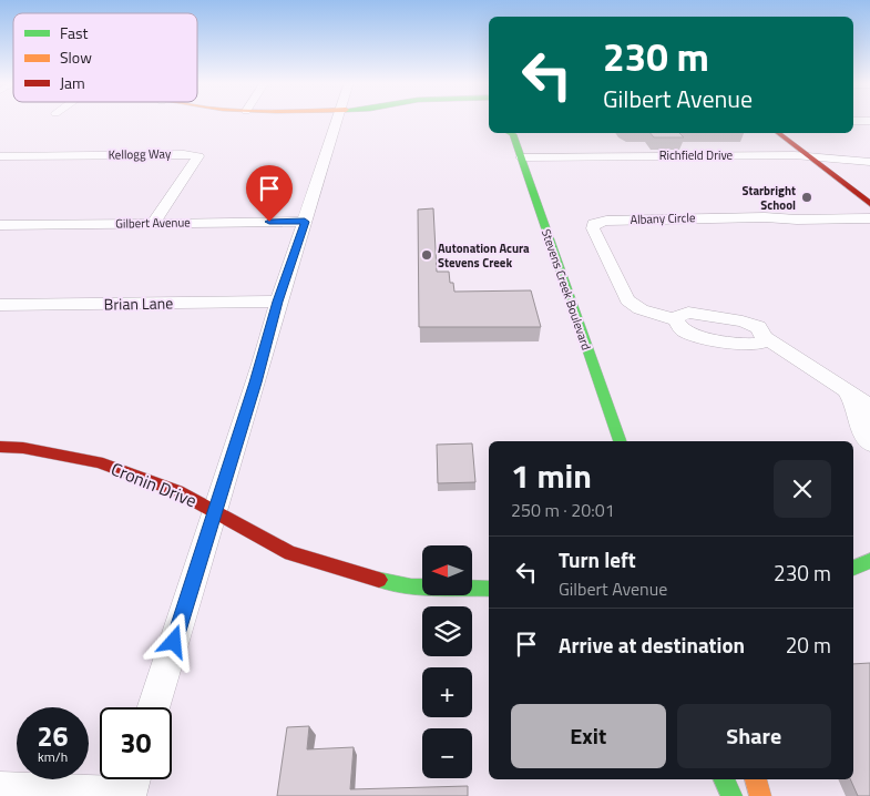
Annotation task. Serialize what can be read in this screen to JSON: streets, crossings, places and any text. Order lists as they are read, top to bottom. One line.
{"streets":{"street":["Kellogg Way","Richfield Drive","Albany Circle","Gilbert Avenue","Stevens Creek Boulevard","Brian Lane","Cronin Drive"]},"crossings":[["Kellogg Way","Gilbert Avenue"],["Richfield Drive","Stevens Creek Boulevard"]],"places":["Starbright School","Autonation Acura Stevens Creek"],"legend":["Fast","Slow","Jam"],"north":"left","page":{"turn":["230 m","Gilbert Avenue"],"heading":["1 min","250 m · 20:01"],"list":[{"name":"Turn left","note":"Gilbert Avenue","value":"230 m"},{"name":"Arrive at destination","value":"20 m"}],"map_buttons":["+","−"],"buttons":["Exit","Share"],"speed":"26 km/h","limit":"30"}}
